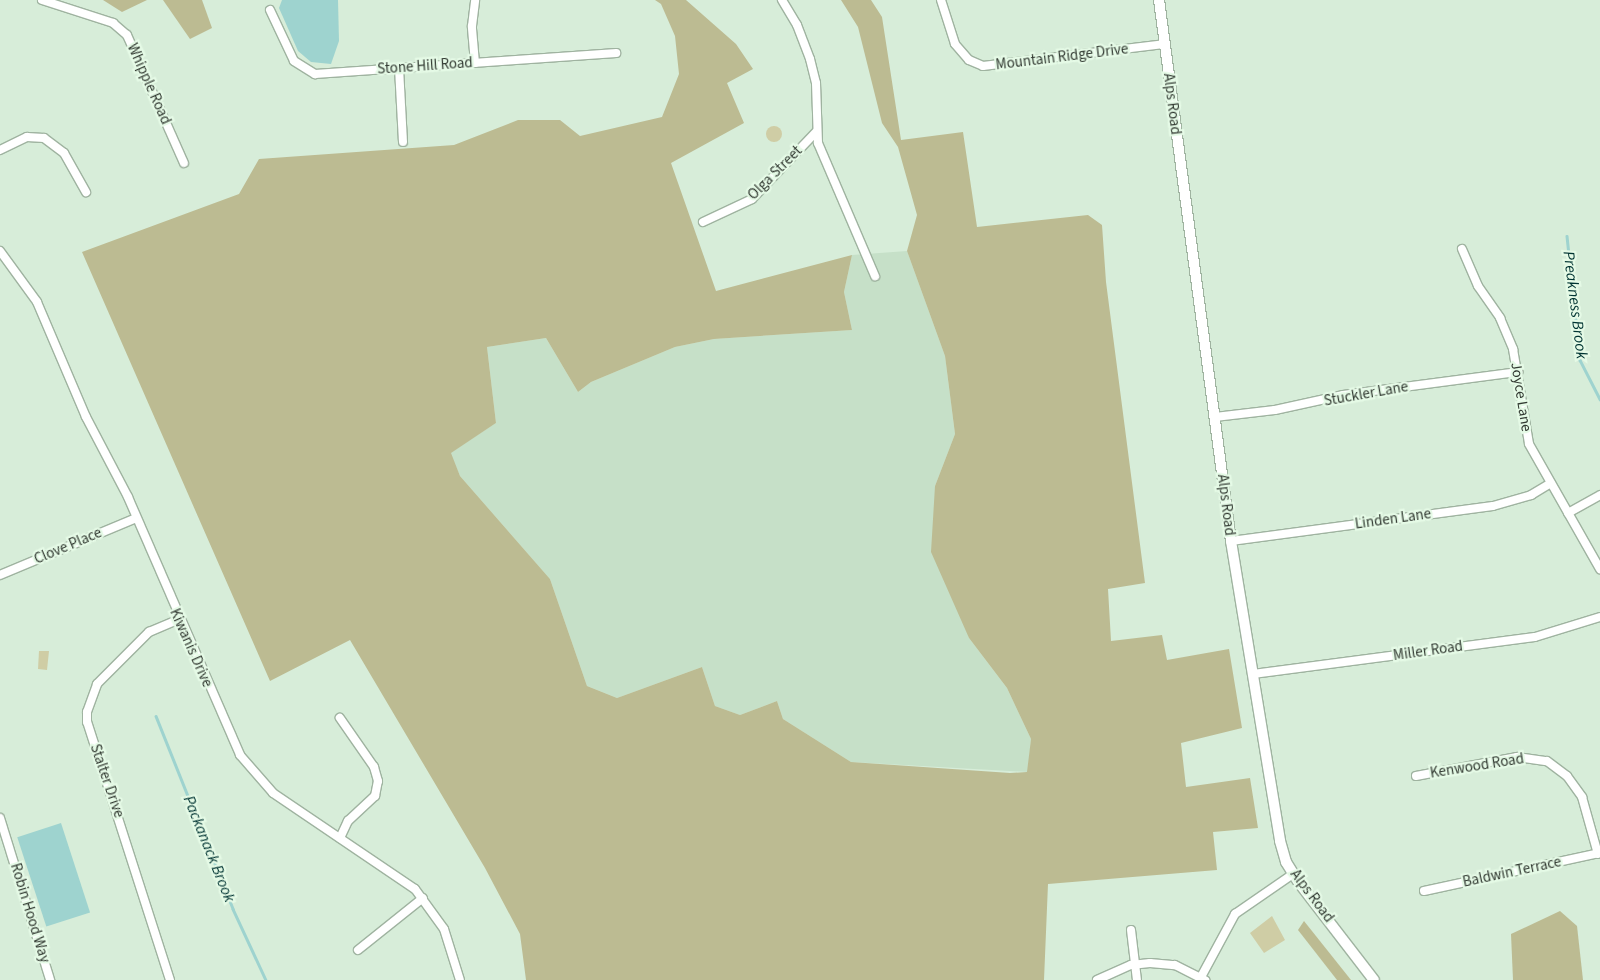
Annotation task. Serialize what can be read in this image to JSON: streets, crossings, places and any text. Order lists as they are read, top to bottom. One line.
{"streets":{"main road":["Alps Road"],"street":["Mountain Ridge Drive","Stone Hill Road","Whipple Road","Olga Street","Stuckler Lane","Joyce Lane","Linden Lane","Clove Place","Kiwanis Drive","Miller Road","Kenwood Road","Stalter Drive","Baldwin Terrace","Robin Hood Way"]},"crossings":[["Mountain Ridge Drive","Alps Road"],["Alps Road","Stuckler Lane"],["Alps Road","Linden Lane"],["Alps Road","Miller Road"],["Stuckler Lane","Joyce Lane"],["Joyce Lane","Linden Lane"],["Clove Place","Kiwanis Drive"],["Kiwanis Drive","Stalter Drive"],["Kenwood Road","Baldwin Terrace"]],"water":["Preakness Brook","Packanack Brook"]}
